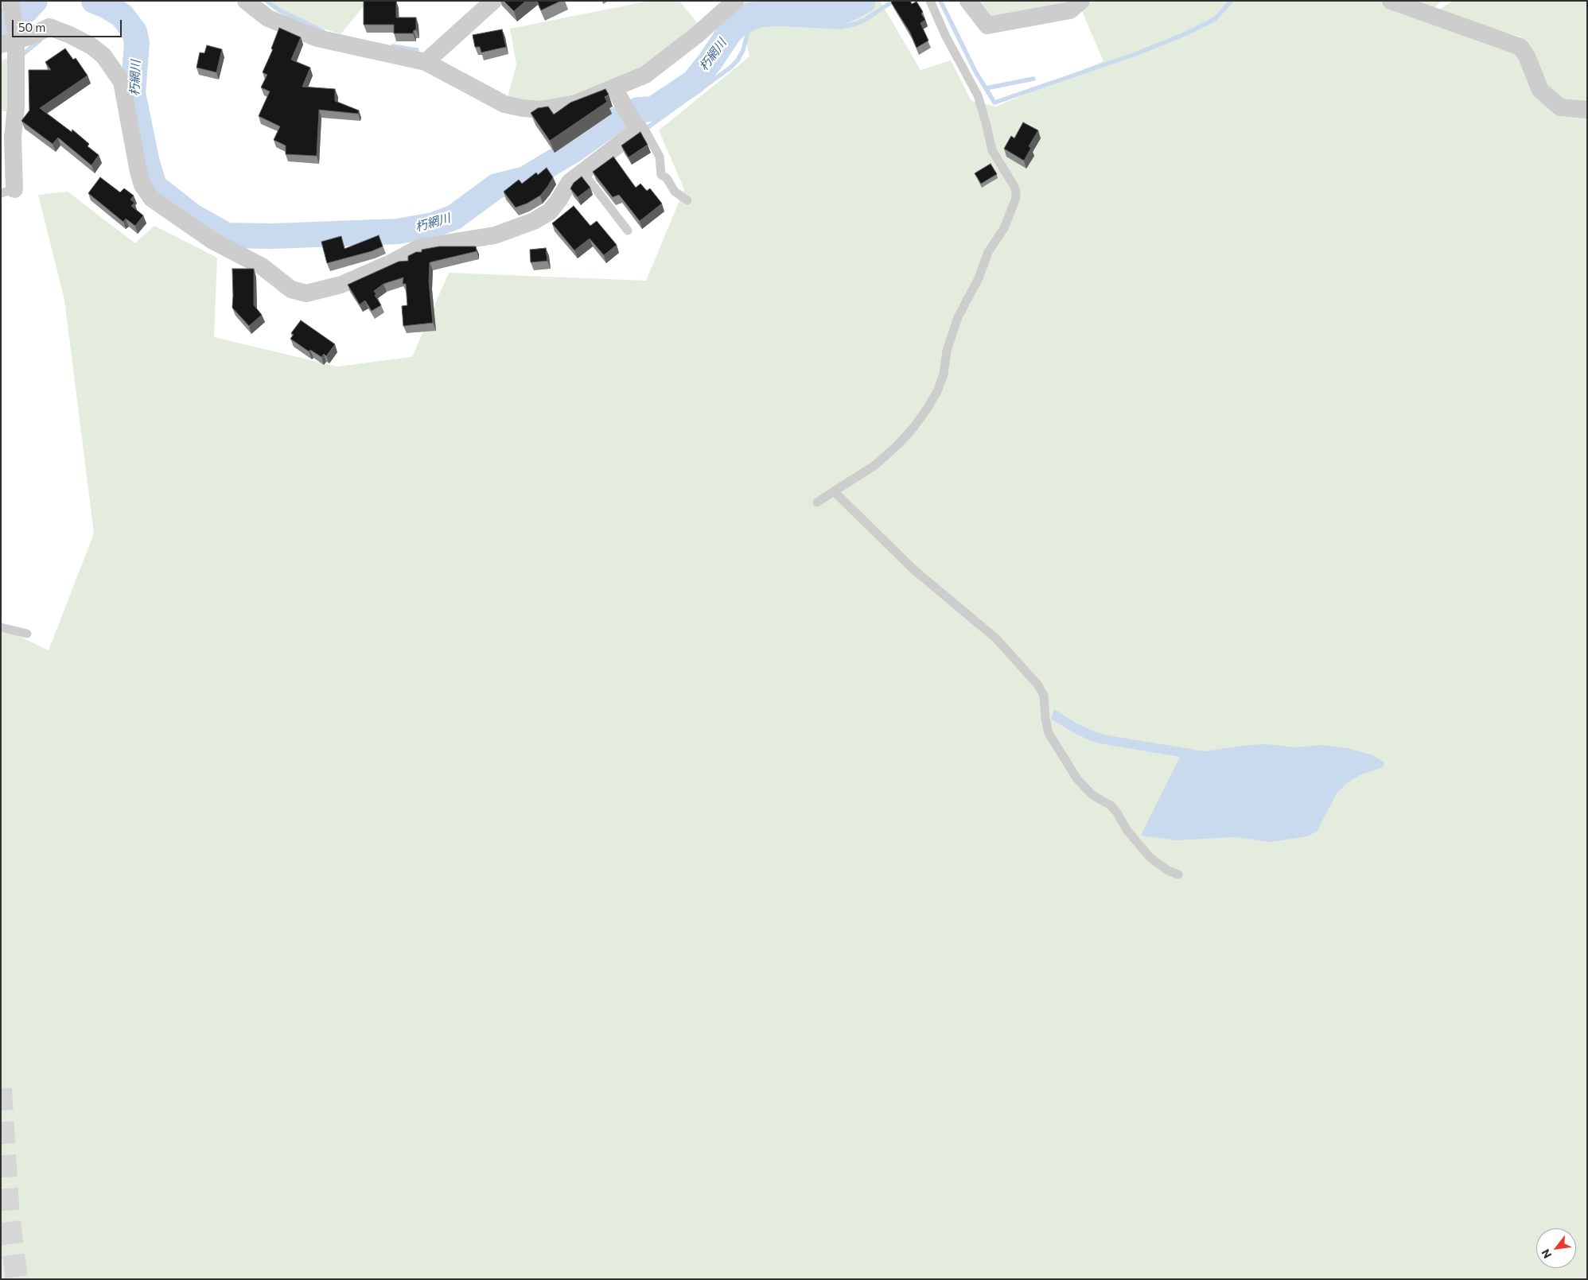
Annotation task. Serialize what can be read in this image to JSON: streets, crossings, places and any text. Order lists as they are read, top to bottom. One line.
{"water":["朽網川"],"scale_bar":"50 m","north":"bottom left"}
